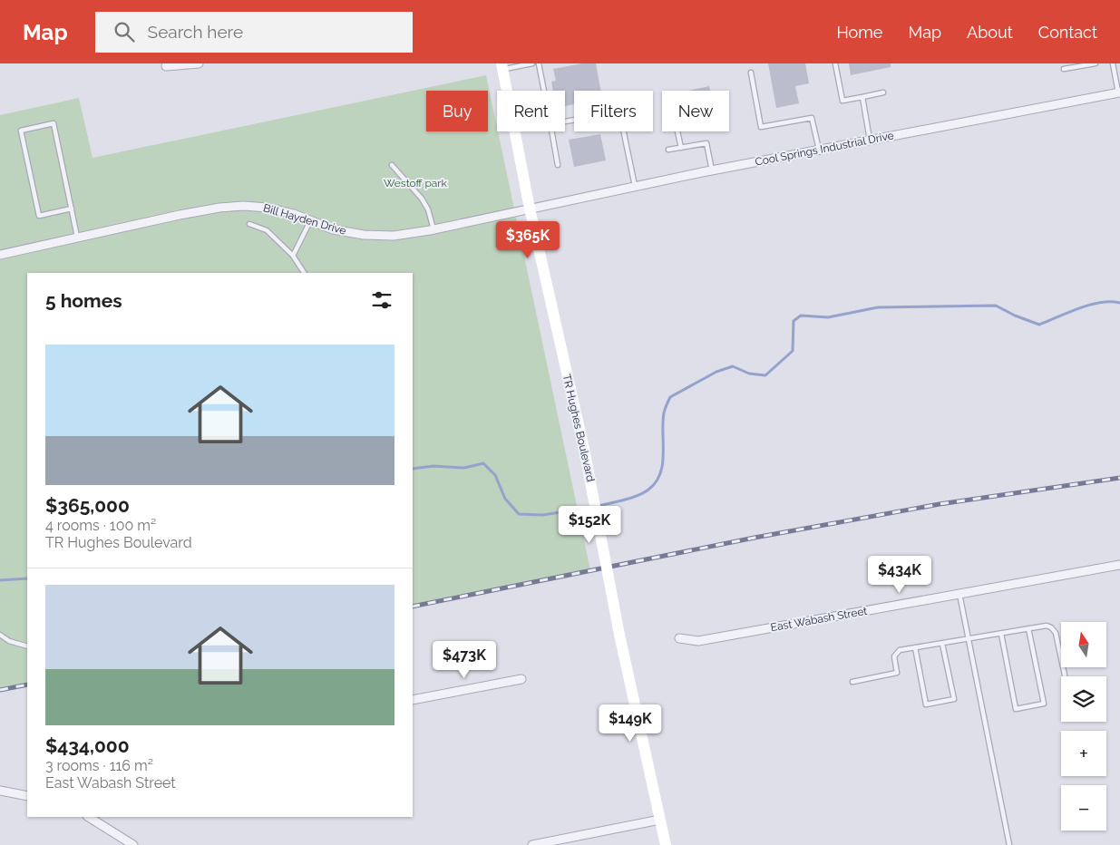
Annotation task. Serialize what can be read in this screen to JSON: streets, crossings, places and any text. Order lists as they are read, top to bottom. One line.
{"streets":{"main road":["TR Hughes Boulevard"],"street":["Cool Springs Industrial Drive","Bill Hayden Drive","East Wabash Street"]},"crossings":[["Cool Springs Industrial Drive","Bill Hayden Drive"],["Cool Springs Industrial Drive","TR Hughes Boulevard"],["Bill Hayden Drive","TR Hughes Boulevard"]],"parks":["Westoff park"],"north":"top","page":{"header":"Map","search":"Search here","nav":["Home","Map","About","Contact"],"chip":["Buy","Rent","Filters","New"],"price":["$365K","$152K","$434K","$473K","$149K"],"heading":"5 homes","list":[{"name":"$365,000","note":"4 rooms · 100 m² · TR Hughes Boulevard"},{"name":"$434,000","note":"3 rooms · 116 m² · East Wabash Street"}],"map_buttons":["+","−"]}}
